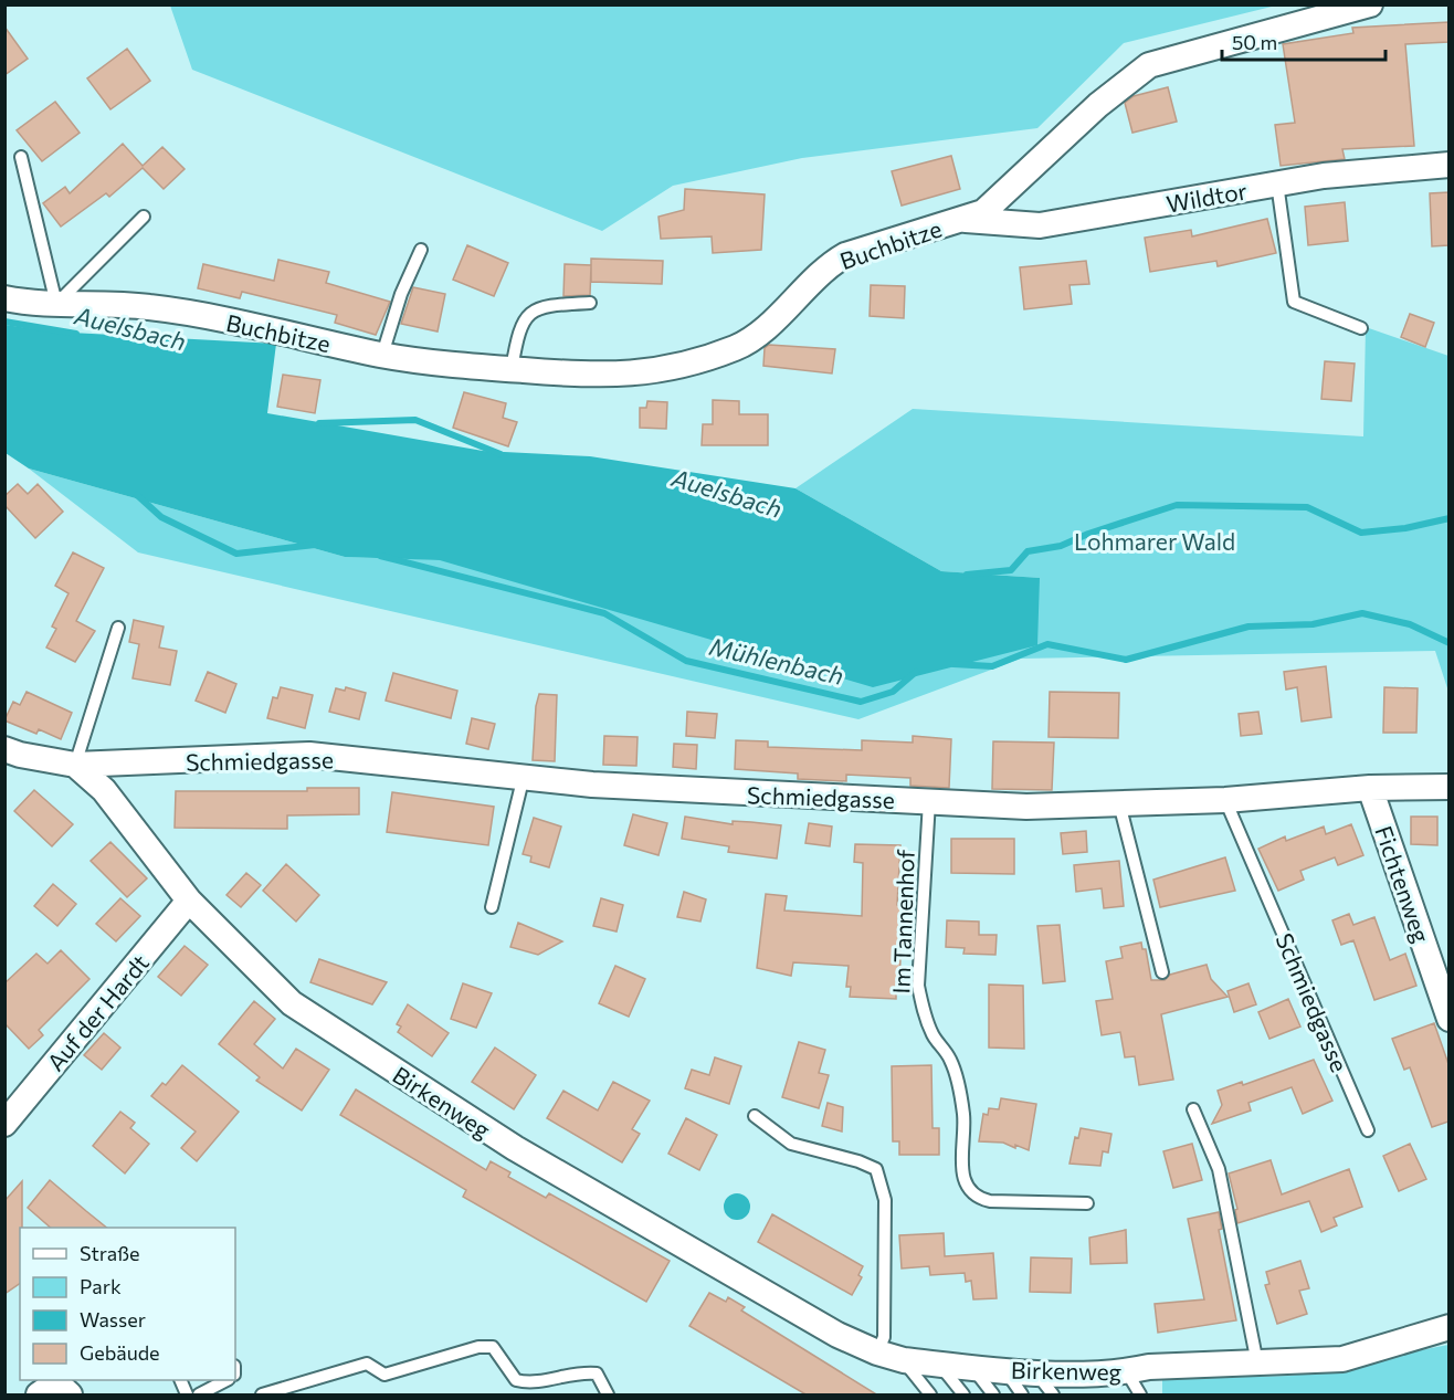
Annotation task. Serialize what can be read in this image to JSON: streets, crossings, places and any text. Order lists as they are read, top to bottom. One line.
{"streets":{"street":["Wildtor","Buchbitze","Schmiedgasse","Fichtenweg","Auf der Hardt","Birkenweg"],"lane":["Im Tannenhof"]},"crossings":[["Wildtor","Buchbitze"],["Schmiedgasse","Fichtenweg"],["Schmiedgasse","Im Tannenhof"],["Schmiedgasse","Birkenweg"],["Auf der Hardt","Birkenweg"]],"water":["Auelsbach","Mühlenbach"],"parks":["Lohmarer Wald"],"legend":["Straße","Park","Wasser","Gebäude"],"scale_bar":"50 m"}
